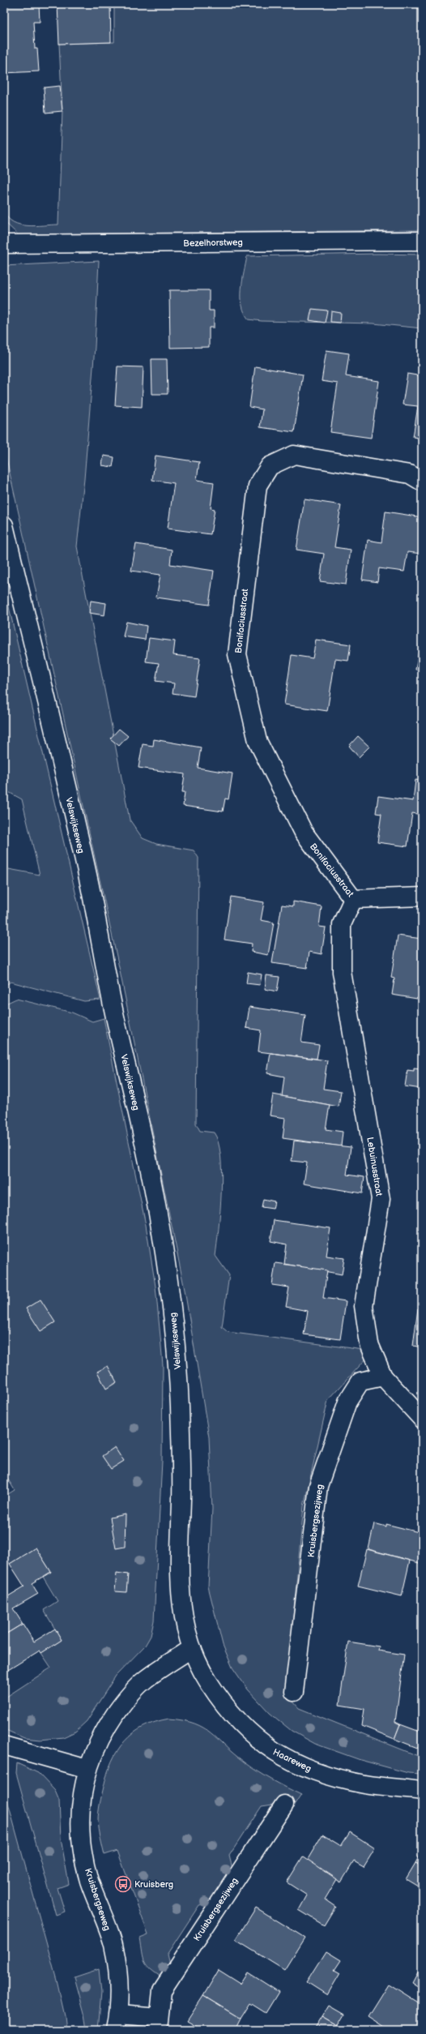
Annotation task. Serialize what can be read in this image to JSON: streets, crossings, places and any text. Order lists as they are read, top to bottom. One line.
{"streets":{"street":["Bezelhorstweg","Bonifaciusstraat","Velswijkseweg","Lebuinusstraat","Kruisbergsezijweg","Haareweg","Kruisbergseweg"]},"crossings":[["Bonifaciusstraat","Lebuinusstraat"],["Velswijkseweg","Haareweg"],["Velswijkseweg","Kruisbergseweg"],["Lebuinusstraat","Kruisbergsezijweg"],["Kruisbergsezijweg","Kruisbergseweg"],["Haareweg","Kruisbergseweg"]],"places":{"bus stop":["Kruisberg"]}}
